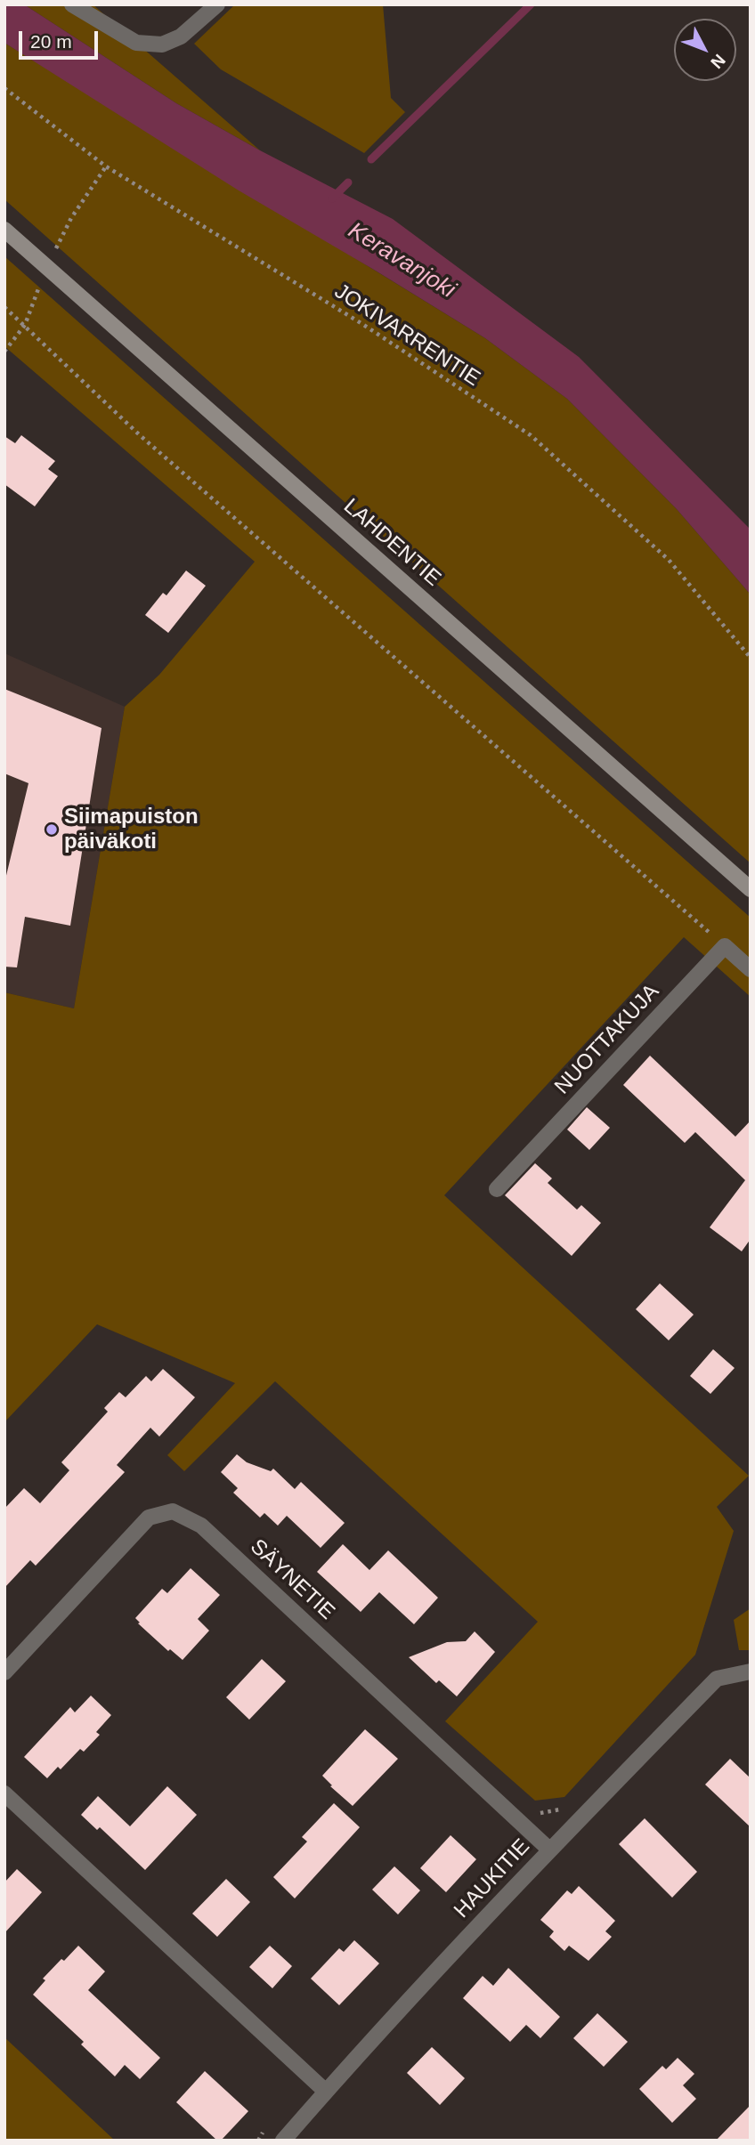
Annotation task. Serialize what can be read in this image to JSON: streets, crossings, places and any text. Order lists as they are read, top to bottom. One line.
{"streets":{"main road":["LAHDENTIE"],"street":["NUOTTAKUJA","SÄYNETIE","HAUKITIE"],"path":["JOKIVARRENTIE"]},"crossings":[["SÄYNETIE","HAUKITIE"]],"water":["Keravanjoki"],"places":["Siimapuiston päiväkoti"],"scale_bar":"20 m","north":"bottom right"}
